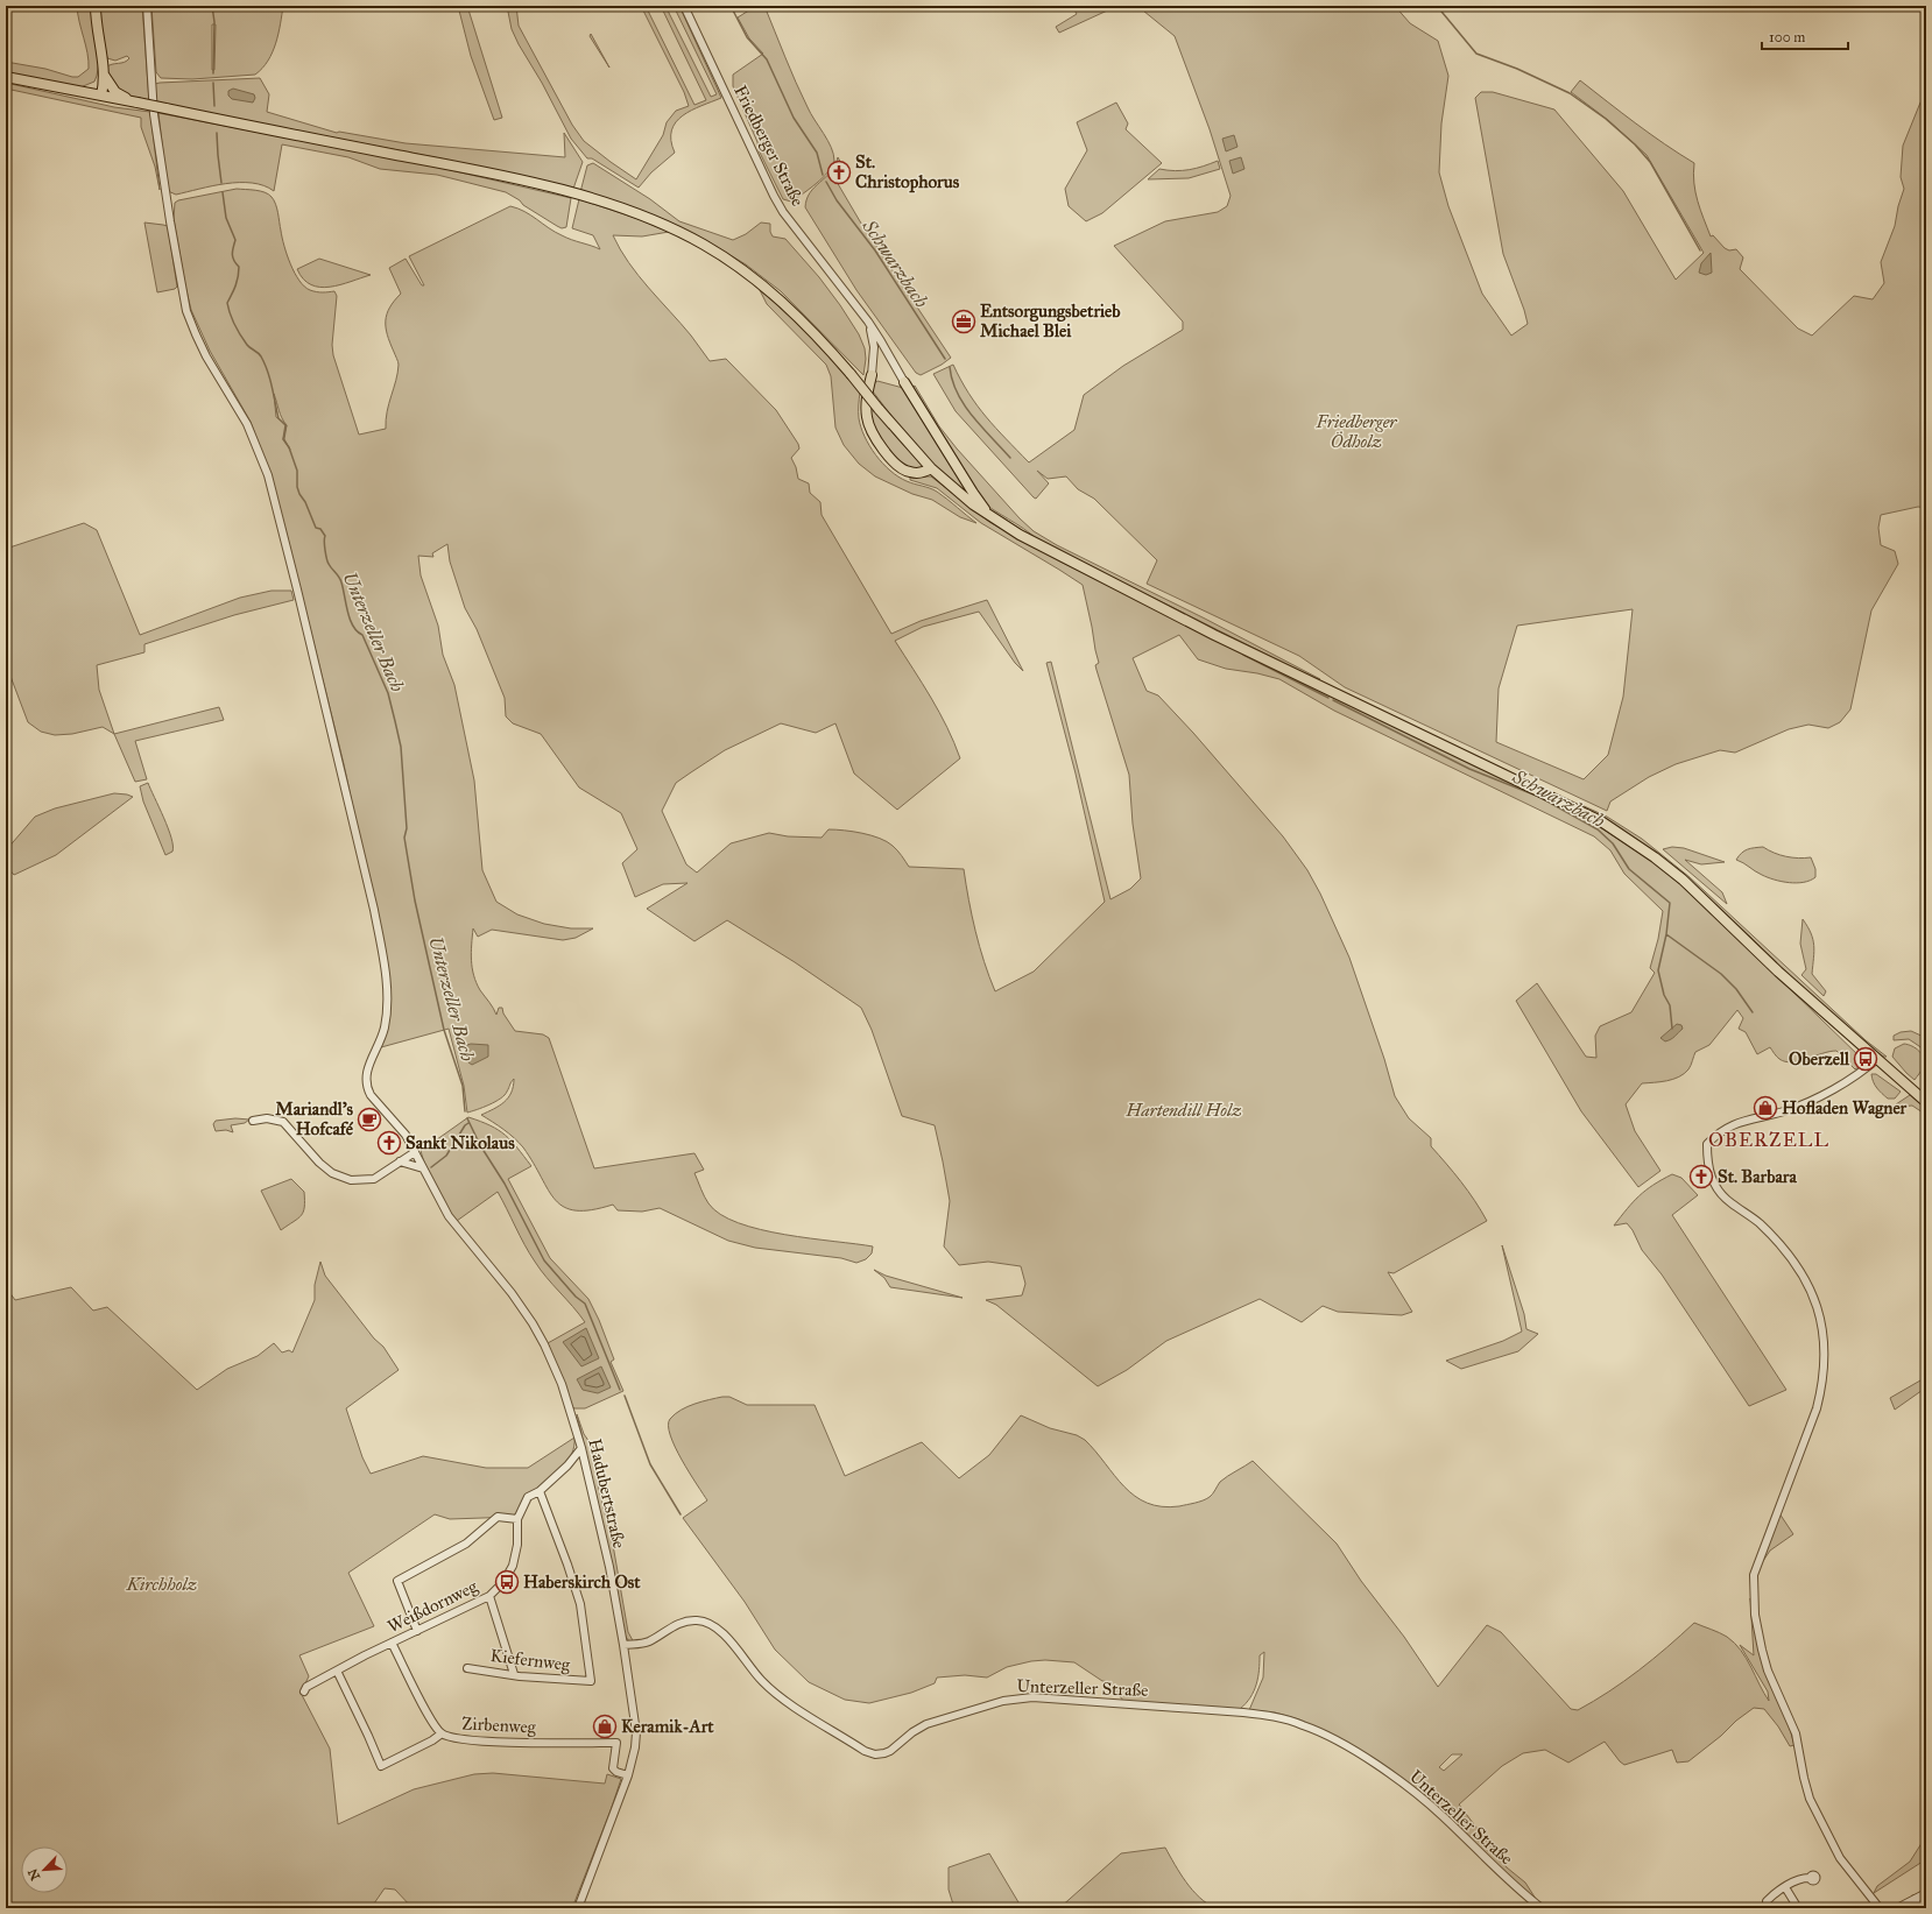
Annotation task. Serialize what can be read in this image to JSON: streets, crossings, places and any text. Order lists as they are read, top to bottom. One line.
{"streets":{"street":["Friedberger Straße","Hadubertstraße","Weißdornweg","Kiefernweg","Unterzeller Straße","Zirbenweg"]},"crossings":[["Hadubertstraße","Weißdornweg"],["Hadubertstraße","Unterzeller Straße"],["Hadubertstraße","Zirbenweg"],["Weißdornweg","Kiefernweg"],["Weißdornweg","Zirbenweg"]],"districts":["OBERZELL"],"water":["Schwarzbach","Unterzeller Bach"],"parks":["Friedberger Ödholz","Hartendill Holz","Kirchholz"],"places":{"church":["St. Christophorus","Sankt Nikolaus","St. Barbara"],"office":["Entsorgungsbetrieb Michael Blei"],"bus stop":["Oberzell","Haberskirch Ost"],"shop":["Hofladen Wagner","Keramik-Art"],"cafe":["Mariandl's Hofcafé"]},"scale_bar":"100 m","north":"bottom left"}
